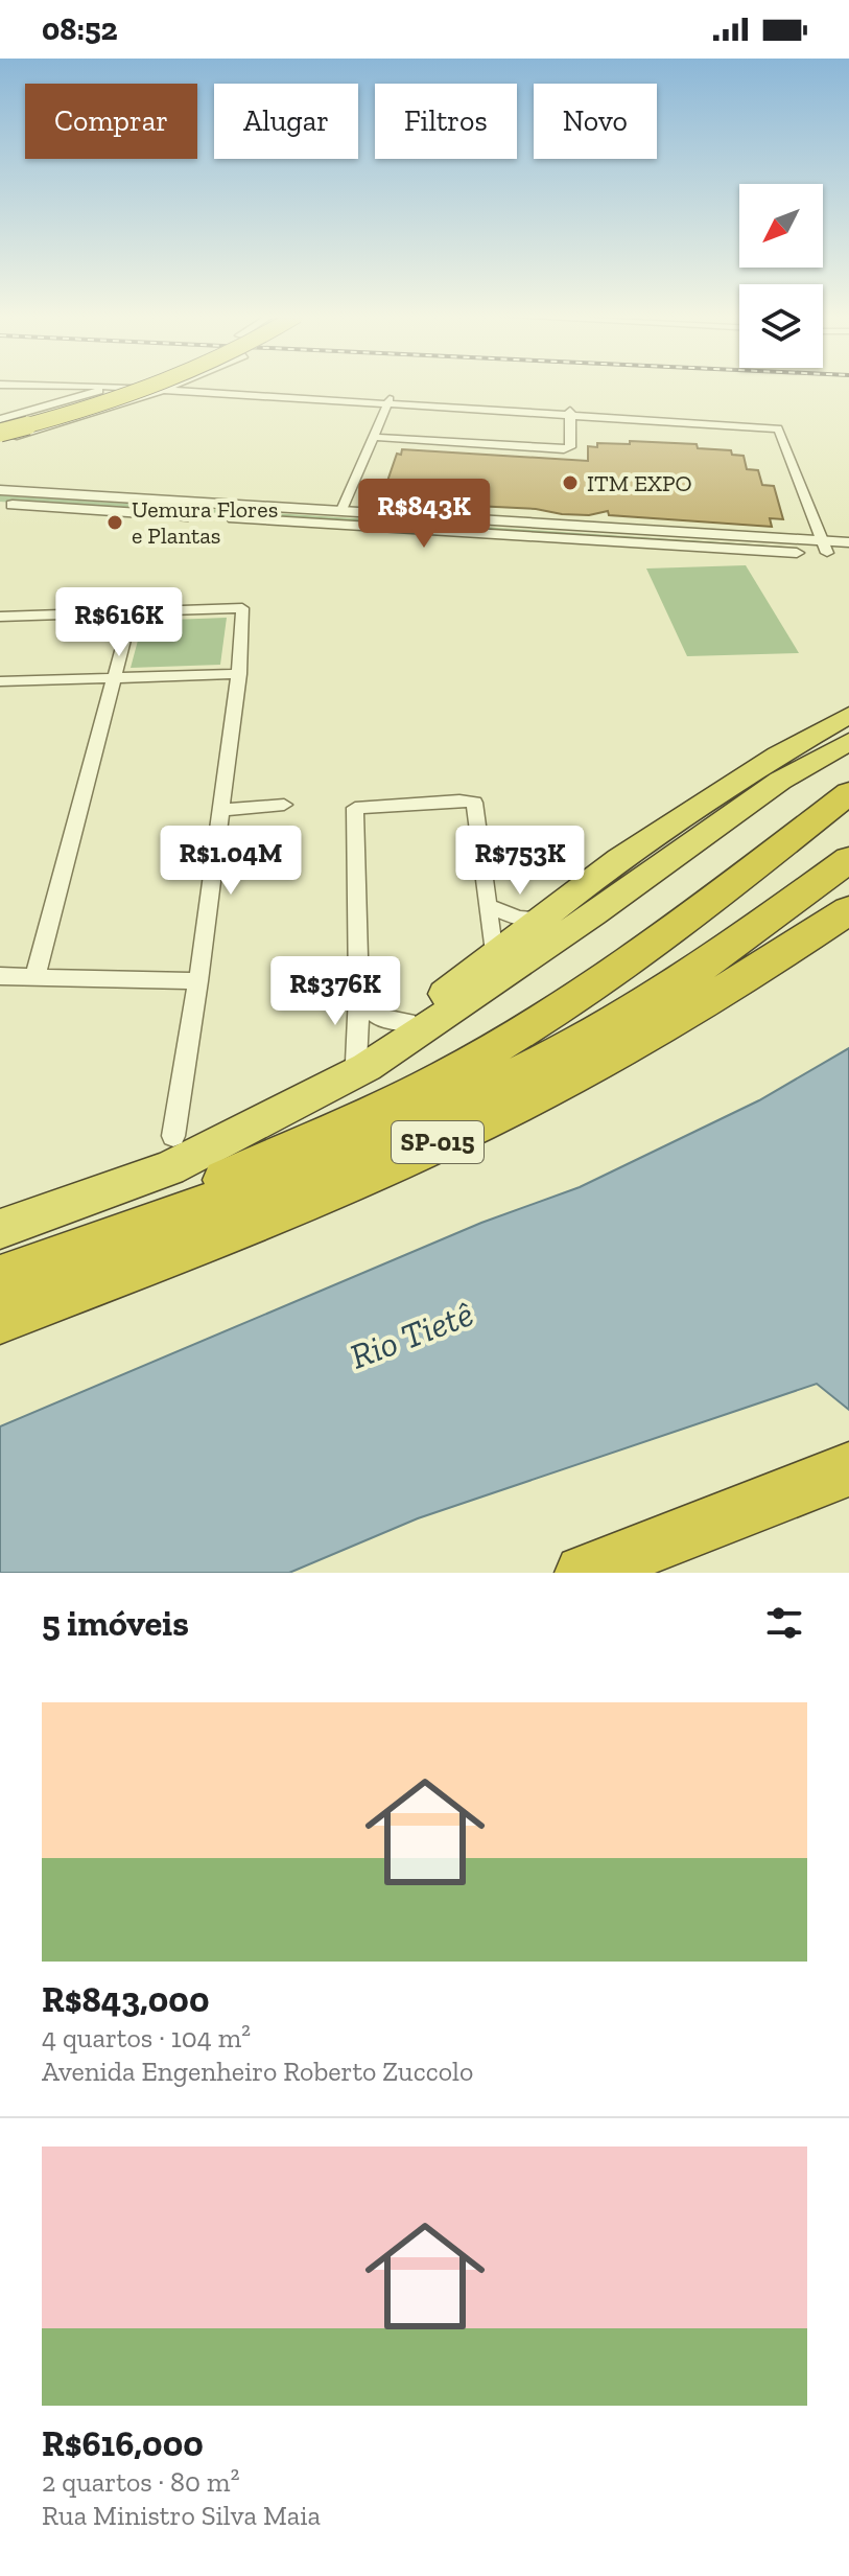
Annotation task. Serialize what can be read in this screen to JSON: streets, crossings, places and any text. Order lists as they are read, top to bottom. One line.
{"streets":{"highway":["SP-015"]},"water":["Rio Tietê"],"places":["ITM EXPO","Uemura Flores e Plantas"],"north":"bottom left","page":{"status":"08:52","chip":["Comprar","Alugar","Filtros","Novo"],"price":["R$843K","R$616K","R$1.04M","R$753K","R$376K"],"heading":"5 imóveis","list":[{"name":"R$843,000","note":"4 quartos · 104 m² · Avenida Engenheiro Roberto Zuccolo"},{"name":"R$616,000","note":"2 quartos · 80 m² · Rua Ministro Silva Maia"}]}}
